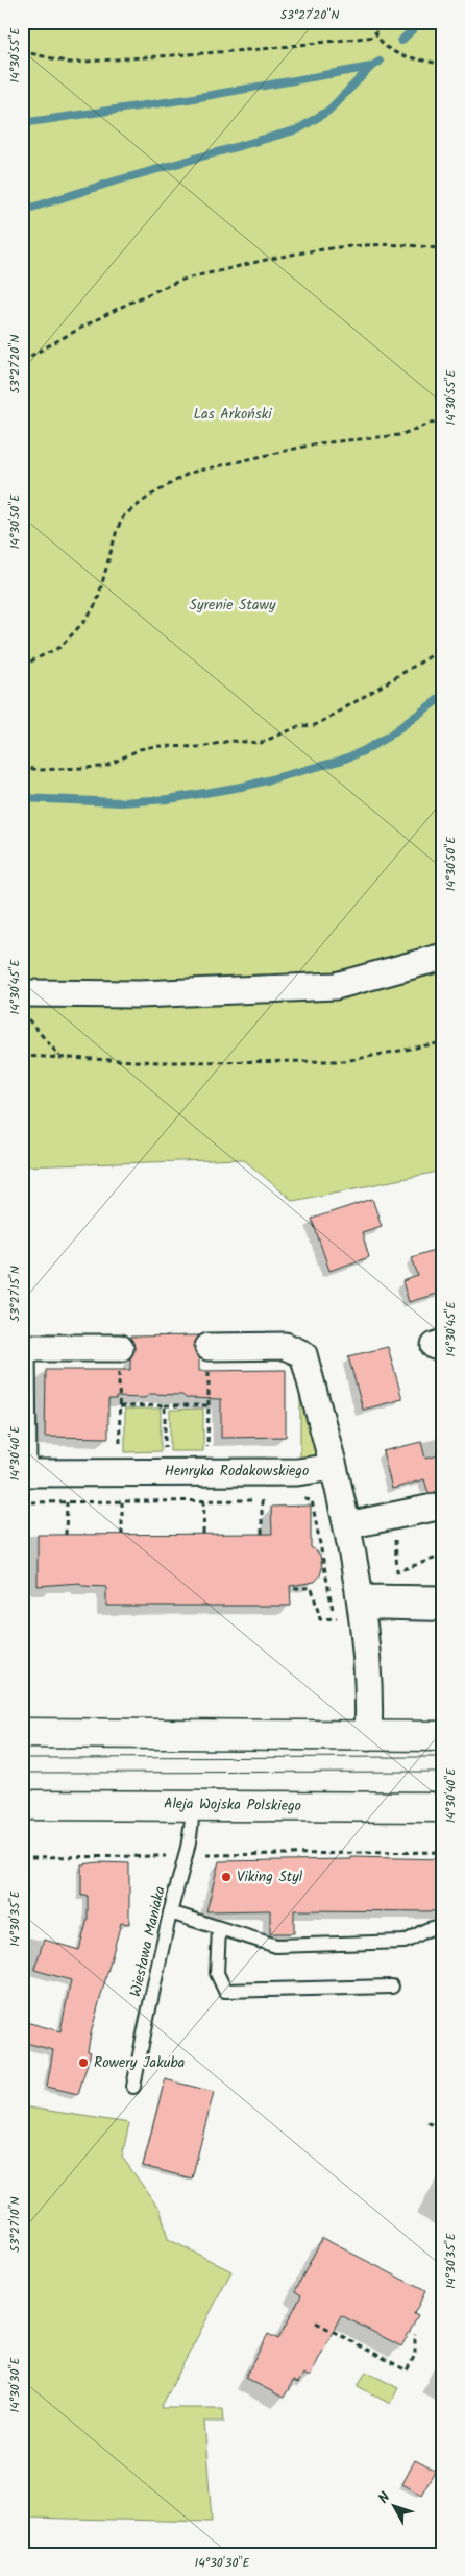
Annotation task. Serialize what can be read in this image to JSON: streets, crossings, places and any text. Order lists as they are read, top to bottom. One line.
{"streets":{"main road":["Aleja Wojska Polskiego"],"street":["Henryka Rodakowskiego"],"lane":["Wiesława Maniaka"]},"crossings":[["Aleja Wojska Polskiego","Wiesława Maniaka"]],"parks":["Las Arkoński","Syrenie Stawy"],"places":["Viking Styl","Rowery Jakuba"],"north":"top left","coordinates":["53°27'20\"N","14°30'55\"E","14°30'50\"E","14°30'45\"E","53°27'15\"N","14°30'40\"E","14°30'35\"E","53°27'10\"N","14°30'30\"E"]}
